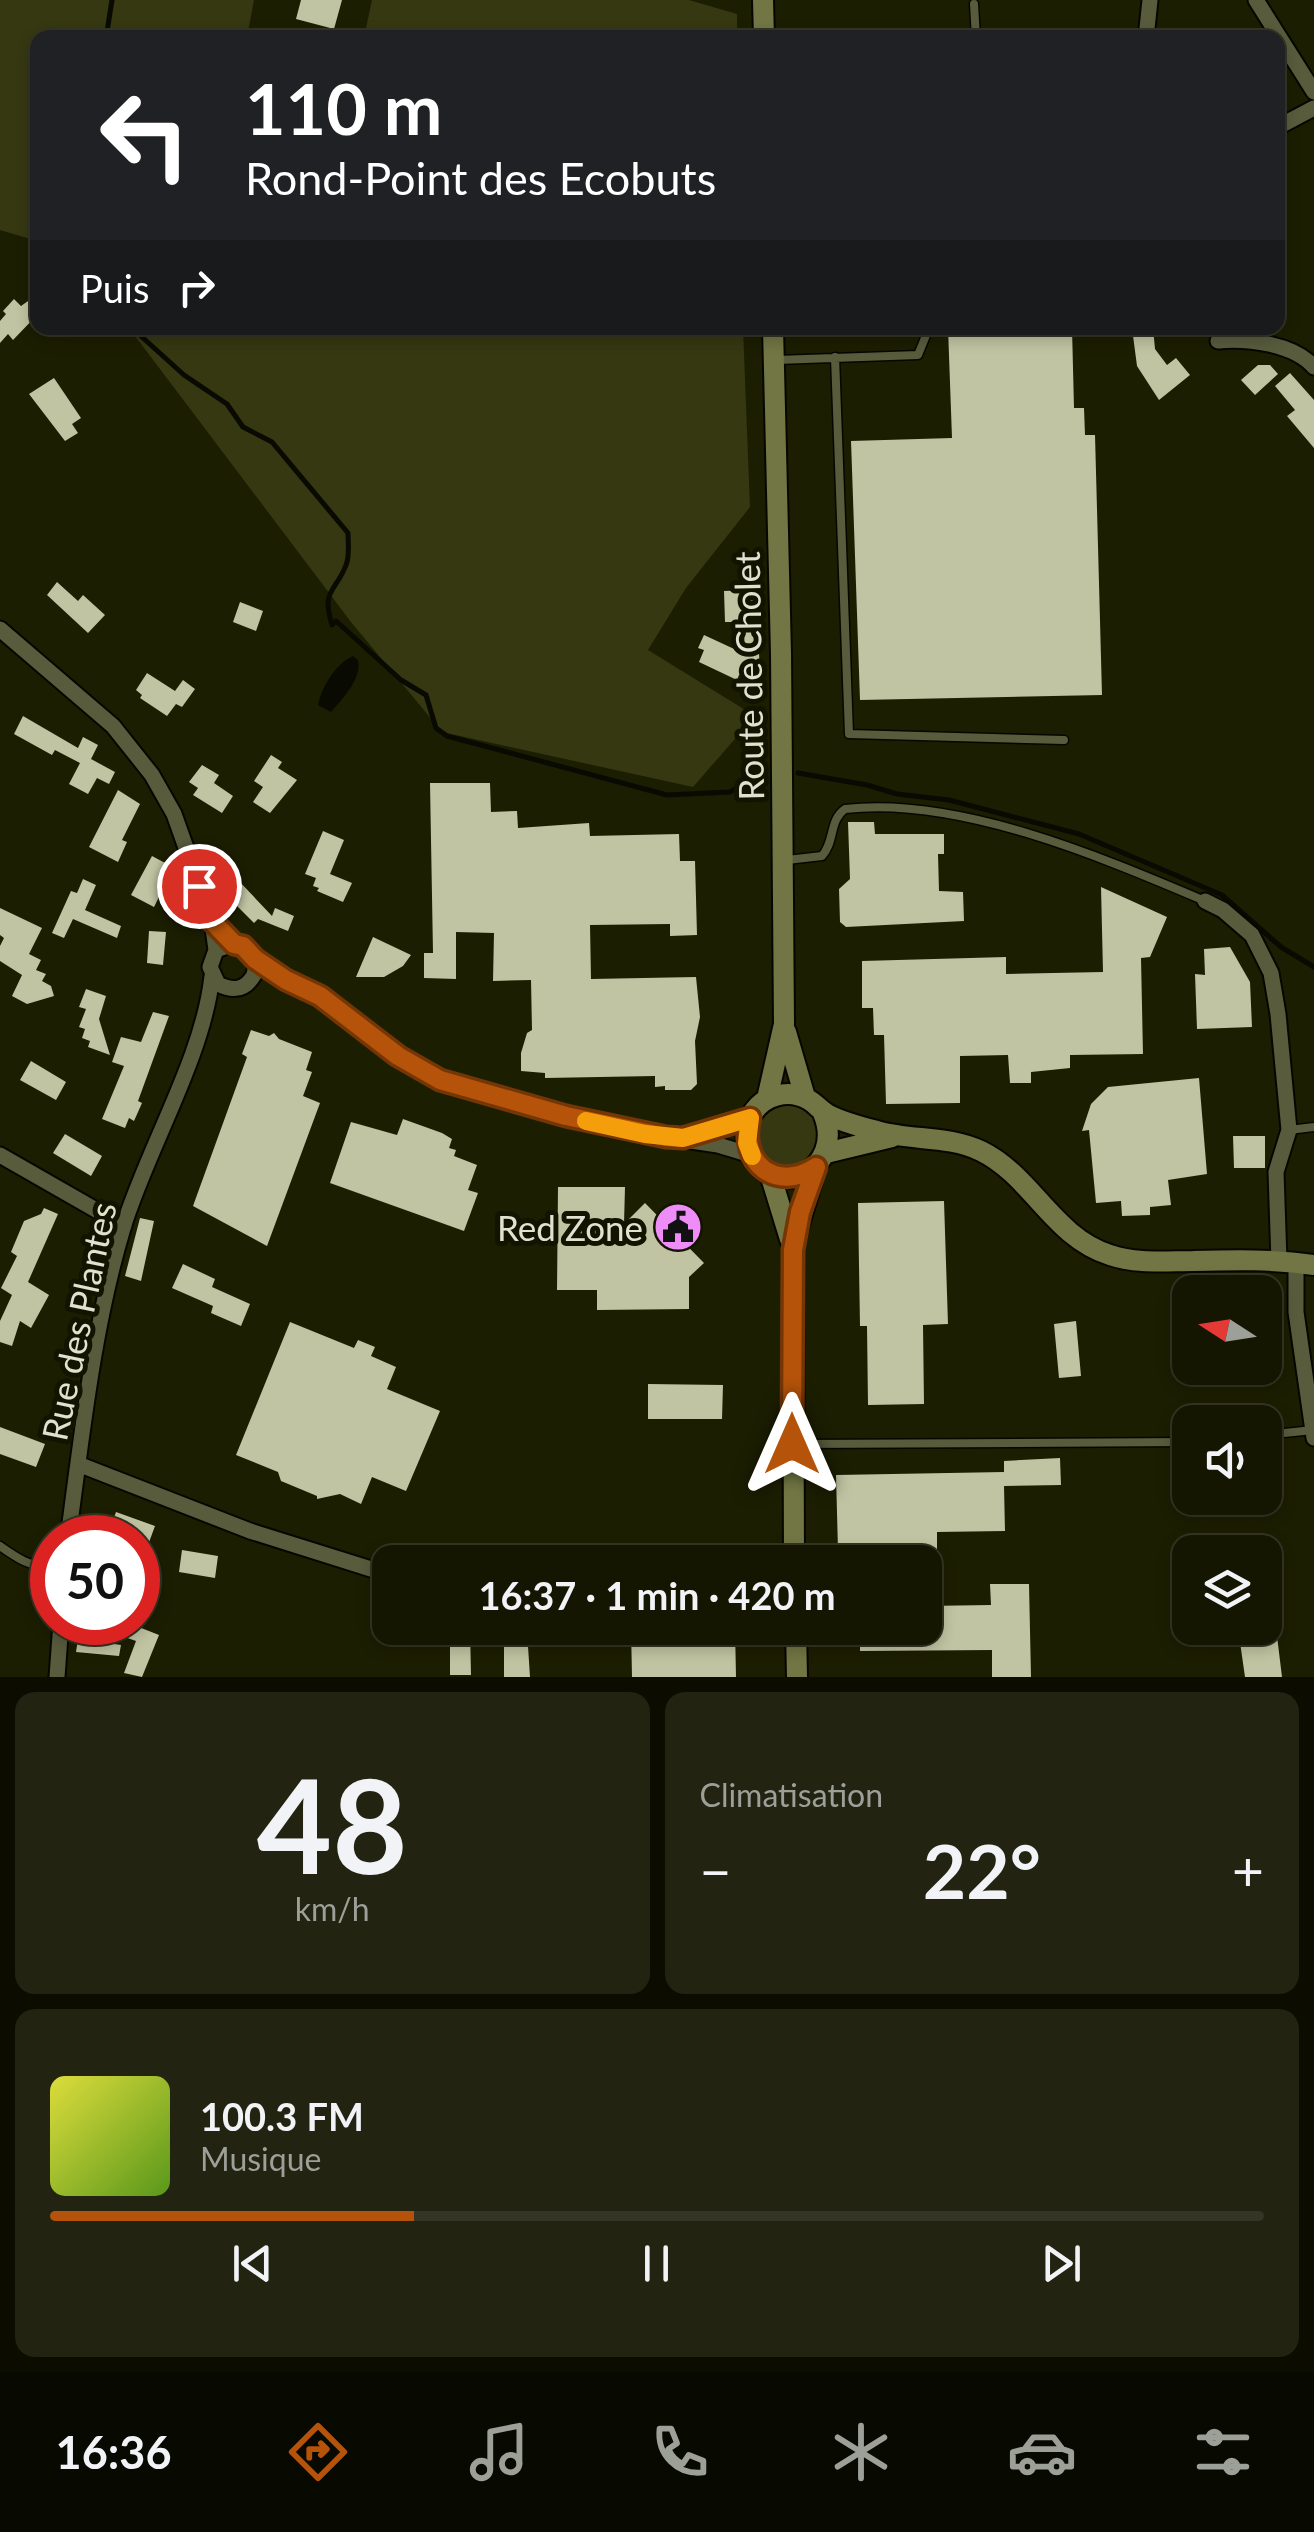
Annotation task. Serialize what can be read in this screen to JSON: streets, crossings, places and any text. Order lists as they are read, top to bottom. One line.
{"streets":{"main road":["Route de Cholet"],"street":["Rue des Plantes"]},"places":{"public building":["Red Zone"]},"north":"left","page":{"turn":["110 m","Rond-Point des Ecobuts"],"then":"Puis","limit":"50","trip":"16:37 · 1 min · 420 m","tile":[["48","km/h"],"Climatisation"],"heat":["−","22°","+"],"song":["100.3 FM","Musique"],"tabs":"16:36"}}
